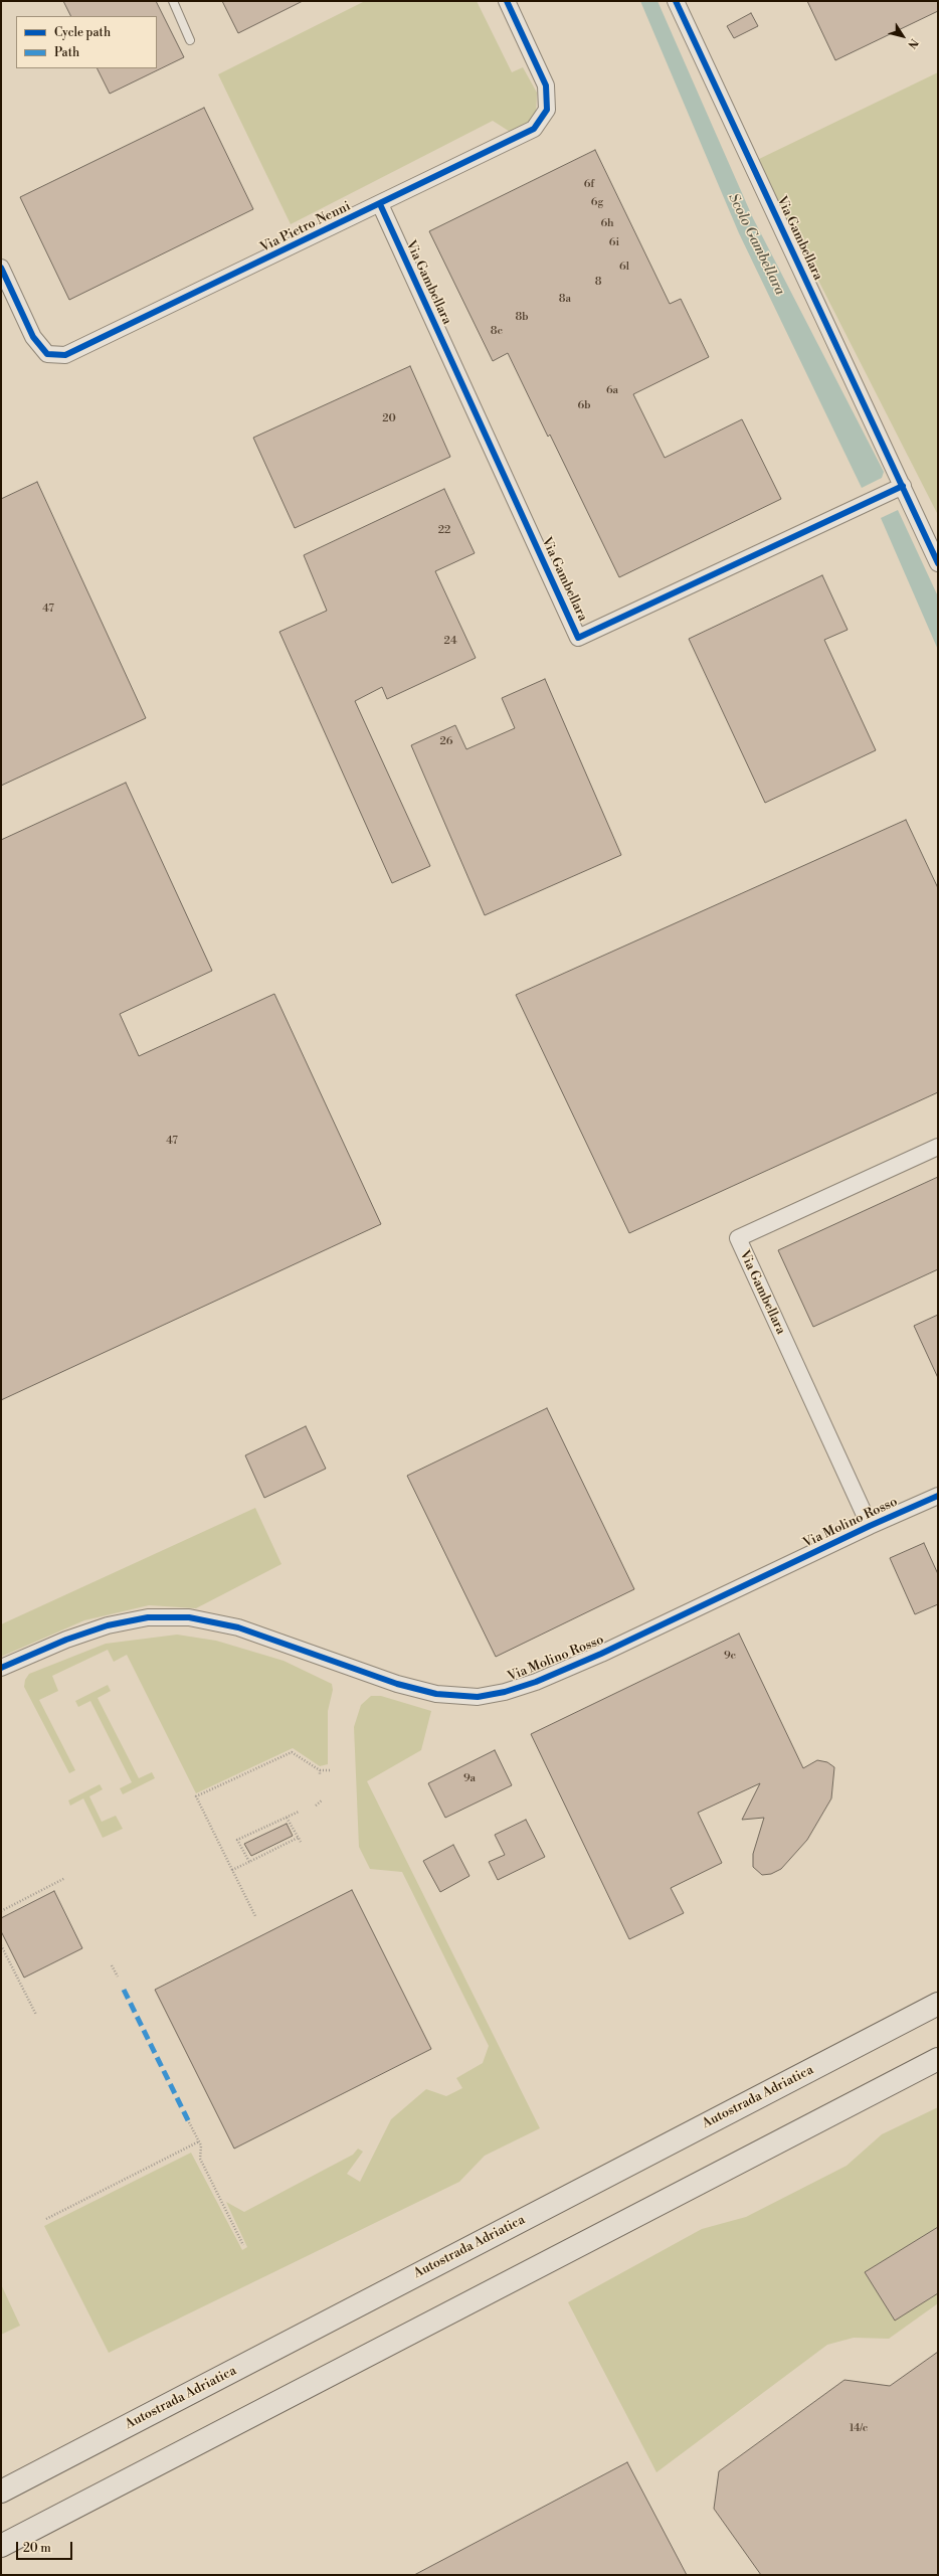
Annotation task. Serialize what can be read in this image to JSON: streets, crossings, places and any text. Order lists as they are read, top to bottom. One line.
{"streets":{"highway":["Autostrada Adriatica"],"street":["Via Pietro Nenni","Via Gambellara","Via Molino Rosso"]},"crossings":[["Via Pietro Nenni","Via Gambellara"],["Via Gambellara","Via Molino Rosso"]],"water":["Scolo Gambellara"],"house_numbers":["6f","6g","6h","6i","6l","8","8a","8b","8c","6a","6b","20","22","47","24","26","47","9c","9a","14/c"],"legend":["Cycle path","Path"],"scale_bar":"20 m","north":"bottom right"}
